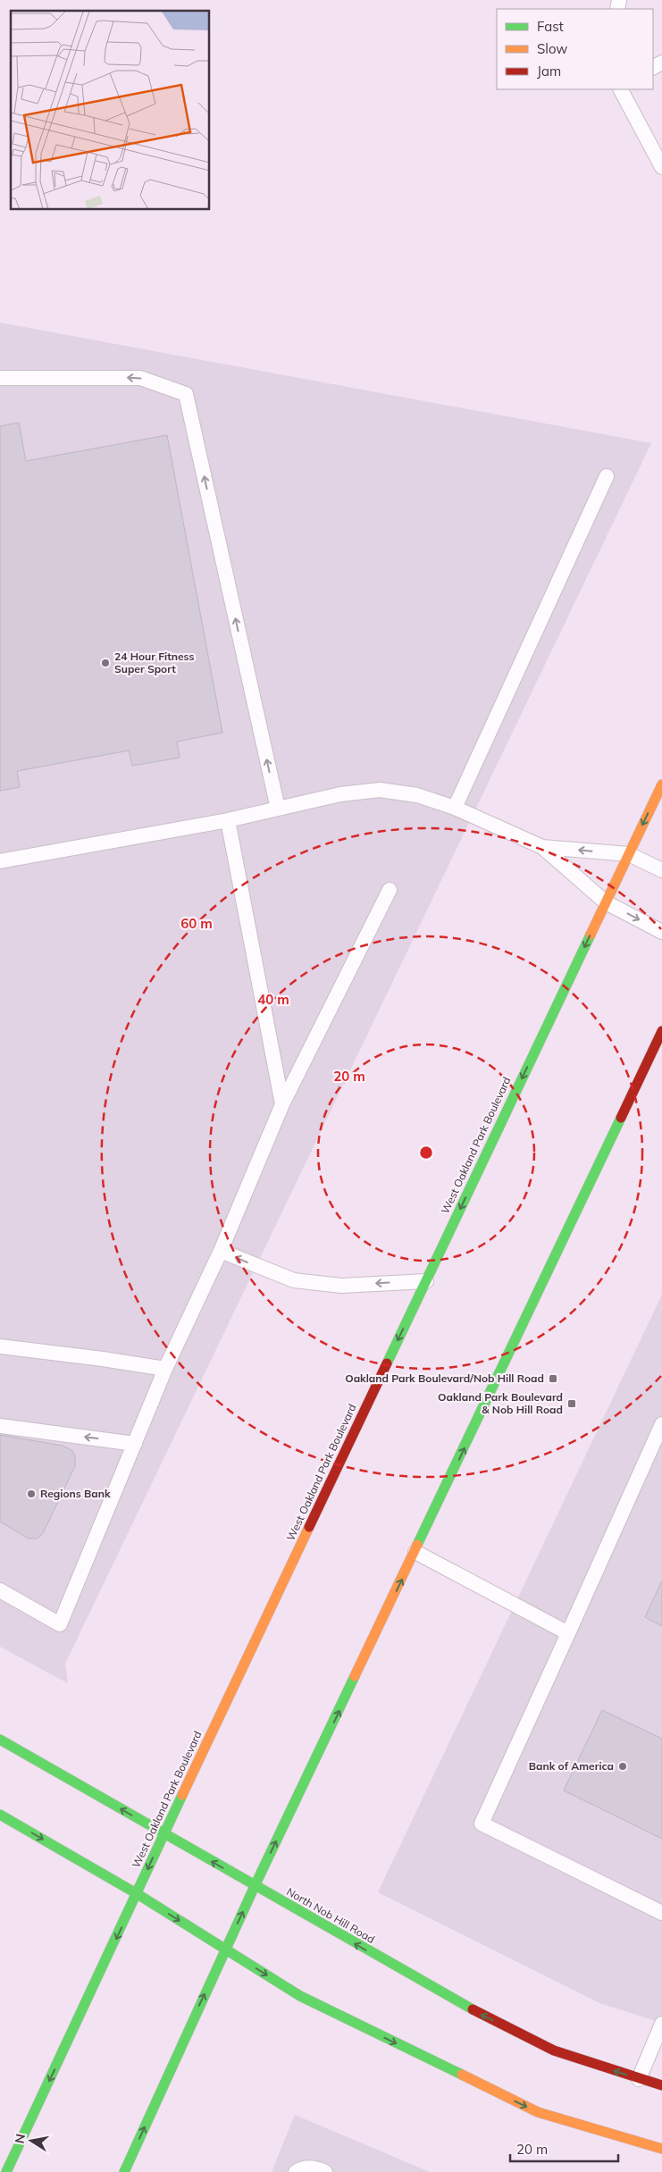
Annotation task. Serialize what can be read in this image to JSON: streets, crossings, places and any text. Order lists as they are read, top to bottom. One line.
{"streets":{"main road":["West Oakland Park Boulevard","North Nob Hill Road"]},"crossings":[["West Oakland Park Boulevard","North Nob Hill Road"]],"one_way":["West Oakland Park Boulevard"],"places":{"other":["24 Hour Fitness Super Sport","Regions Bank","Bank of America"],"transit":["Oakland Park Boulevard/Nob Hill Road","Oakland Park Boulevard & Nob Hill Road"]},"legend":["Fast","Slow","Jam"],"scale_bar":"20 m","north":"left","rings":["60 m","40 m","20 m"]}
